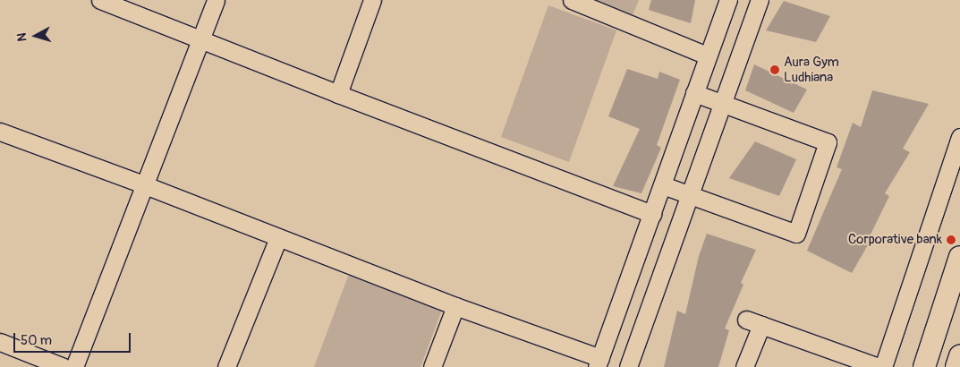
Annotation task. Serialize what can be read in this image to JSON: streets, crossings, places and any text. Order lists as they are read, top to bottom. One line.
{"places":["Aura Gym Ludhiana","Corporative bank"],"scale_bar":"50 m","north":"left"}
